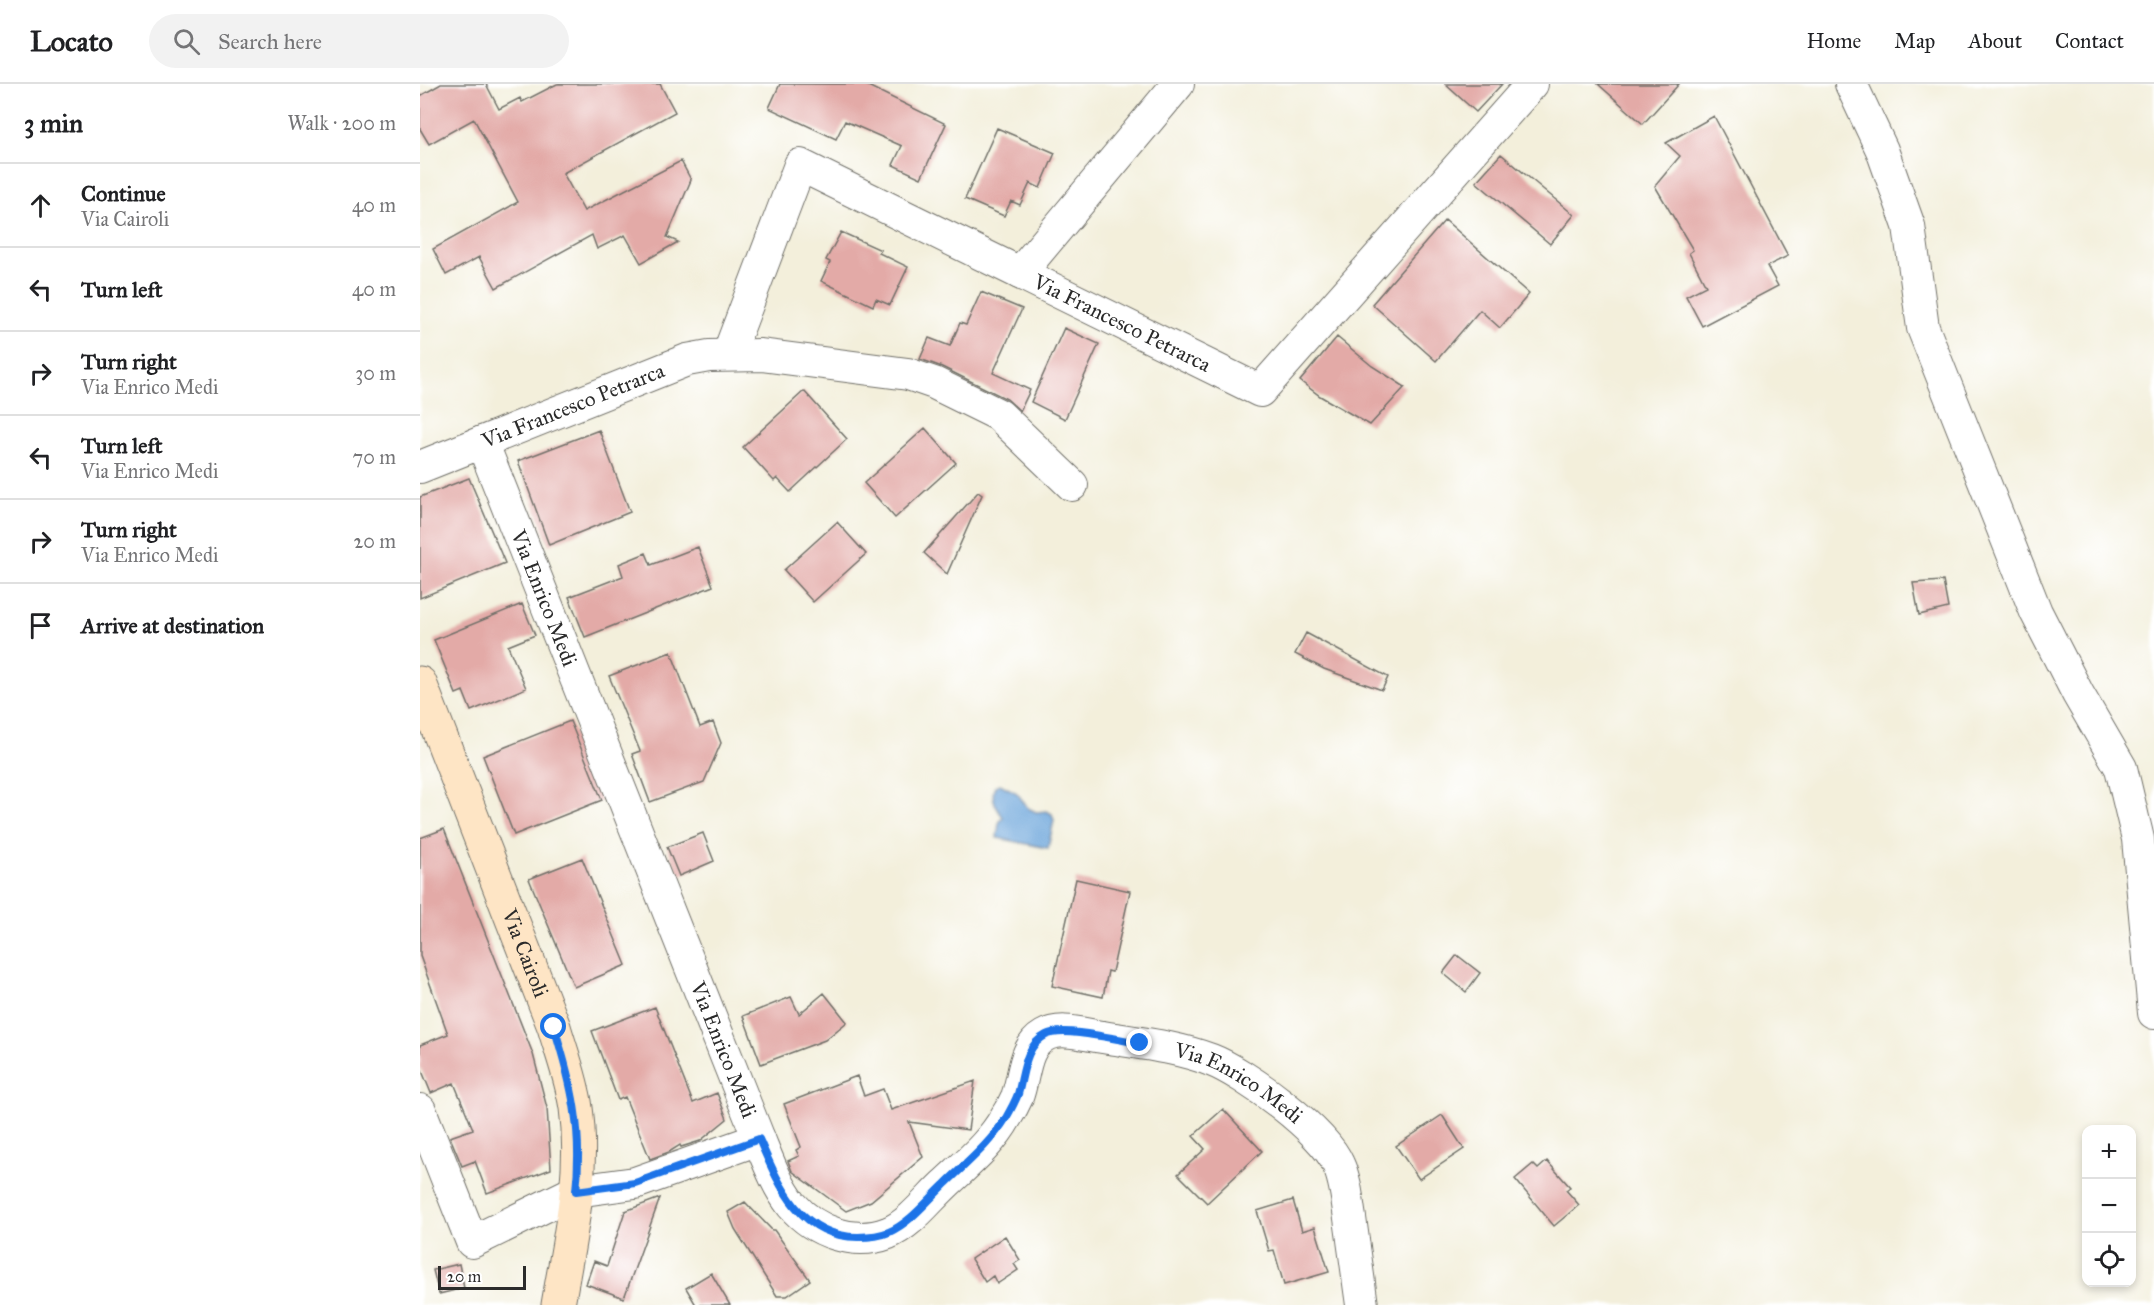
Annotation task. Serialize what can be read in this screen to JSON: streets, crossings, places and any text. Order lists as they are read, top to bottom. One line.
{"streets":{"street":["Via Francesco Petrarca","Via Enrico Medi","Via Cairoli"]},"crossings":[["Via Francesco Petrarca","Via Enrico Medi"]],"scale_bar":"20 m","page":{"header":"Locato","search":"Search here","nav":["Home","Map","About","Contact"],"heading":["3 min","Walk · 200 m"],"list":[["Continue","Via Cairoli","40 m"],["Turn left","40 m"],["Turn right","Via Enrico Medi","30 m"],["Turn left","Via Enrico Medi","70 m"],["Turn right","Via Enrico Medi","20 m"],"Arrive at destination"],"map_buttons":["+","−"],"scale":"20 m"}}
